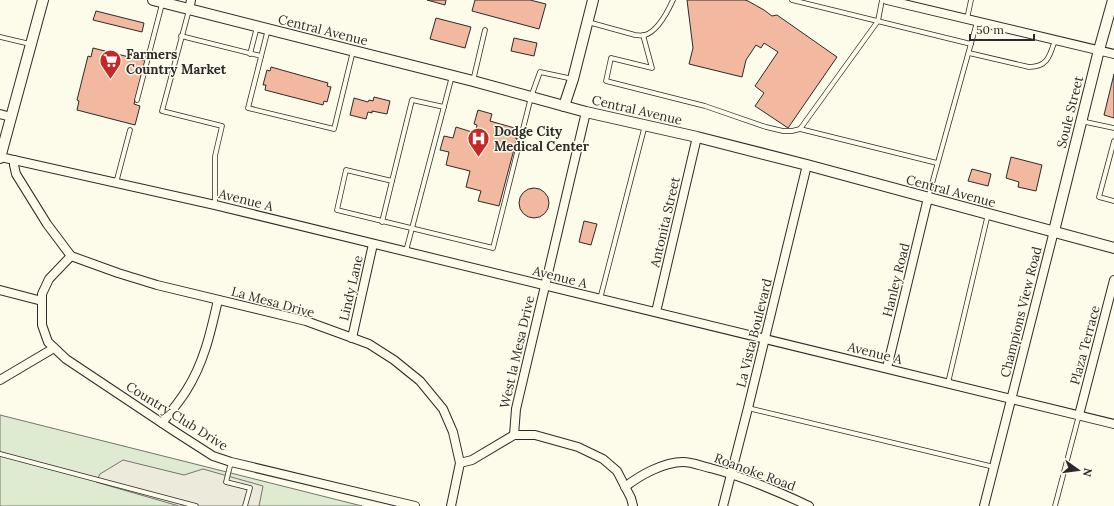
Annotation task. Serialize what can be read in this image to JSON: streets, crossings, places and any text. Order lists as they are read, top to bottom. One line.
{"streets":{"street":["Central Avenue","Soule Street","Avenue A","Antonita Street","Hanley Road","Lindy Lane","La Mesa Drive","Champions View Road","La Vista Boulevard","Plaza Terrace","West la Mesa Drive","Country Club Drive","Roanoke Road"]},"crossings":[["Central Avenue","Soule Street"],["Central Avenue","Antonita Street"],["Central Avenue","Hanley Road"],["Central Avenue","Champions View Road"],["Central Avenue","La Vista Boulevard"],["Central Avenue","West la Mesa Drive"],["Soule Street","Champions View Road"],["Avenue A","Antonita Street"],["Avenue A","Hanley Road"],["Avenue A","Lindy Lane"],["Avenue A","Champions View Road"],["Avenue A","La Vista Boulevard"],["Avenue A","Plaza Terrace"],["Avenue A","West la Mesa Drive"],["Lindy Lane","La Mesa Drive"],["La Mesa Drive","Country Club Drive"],["La Vista Boulevard","Roanoke Road"]],"places":{"supermarket":["Farmers Country Market"],"hospital":["Dodge City Medical Center"]},"scale_bar":"50 m","north":"right"}
